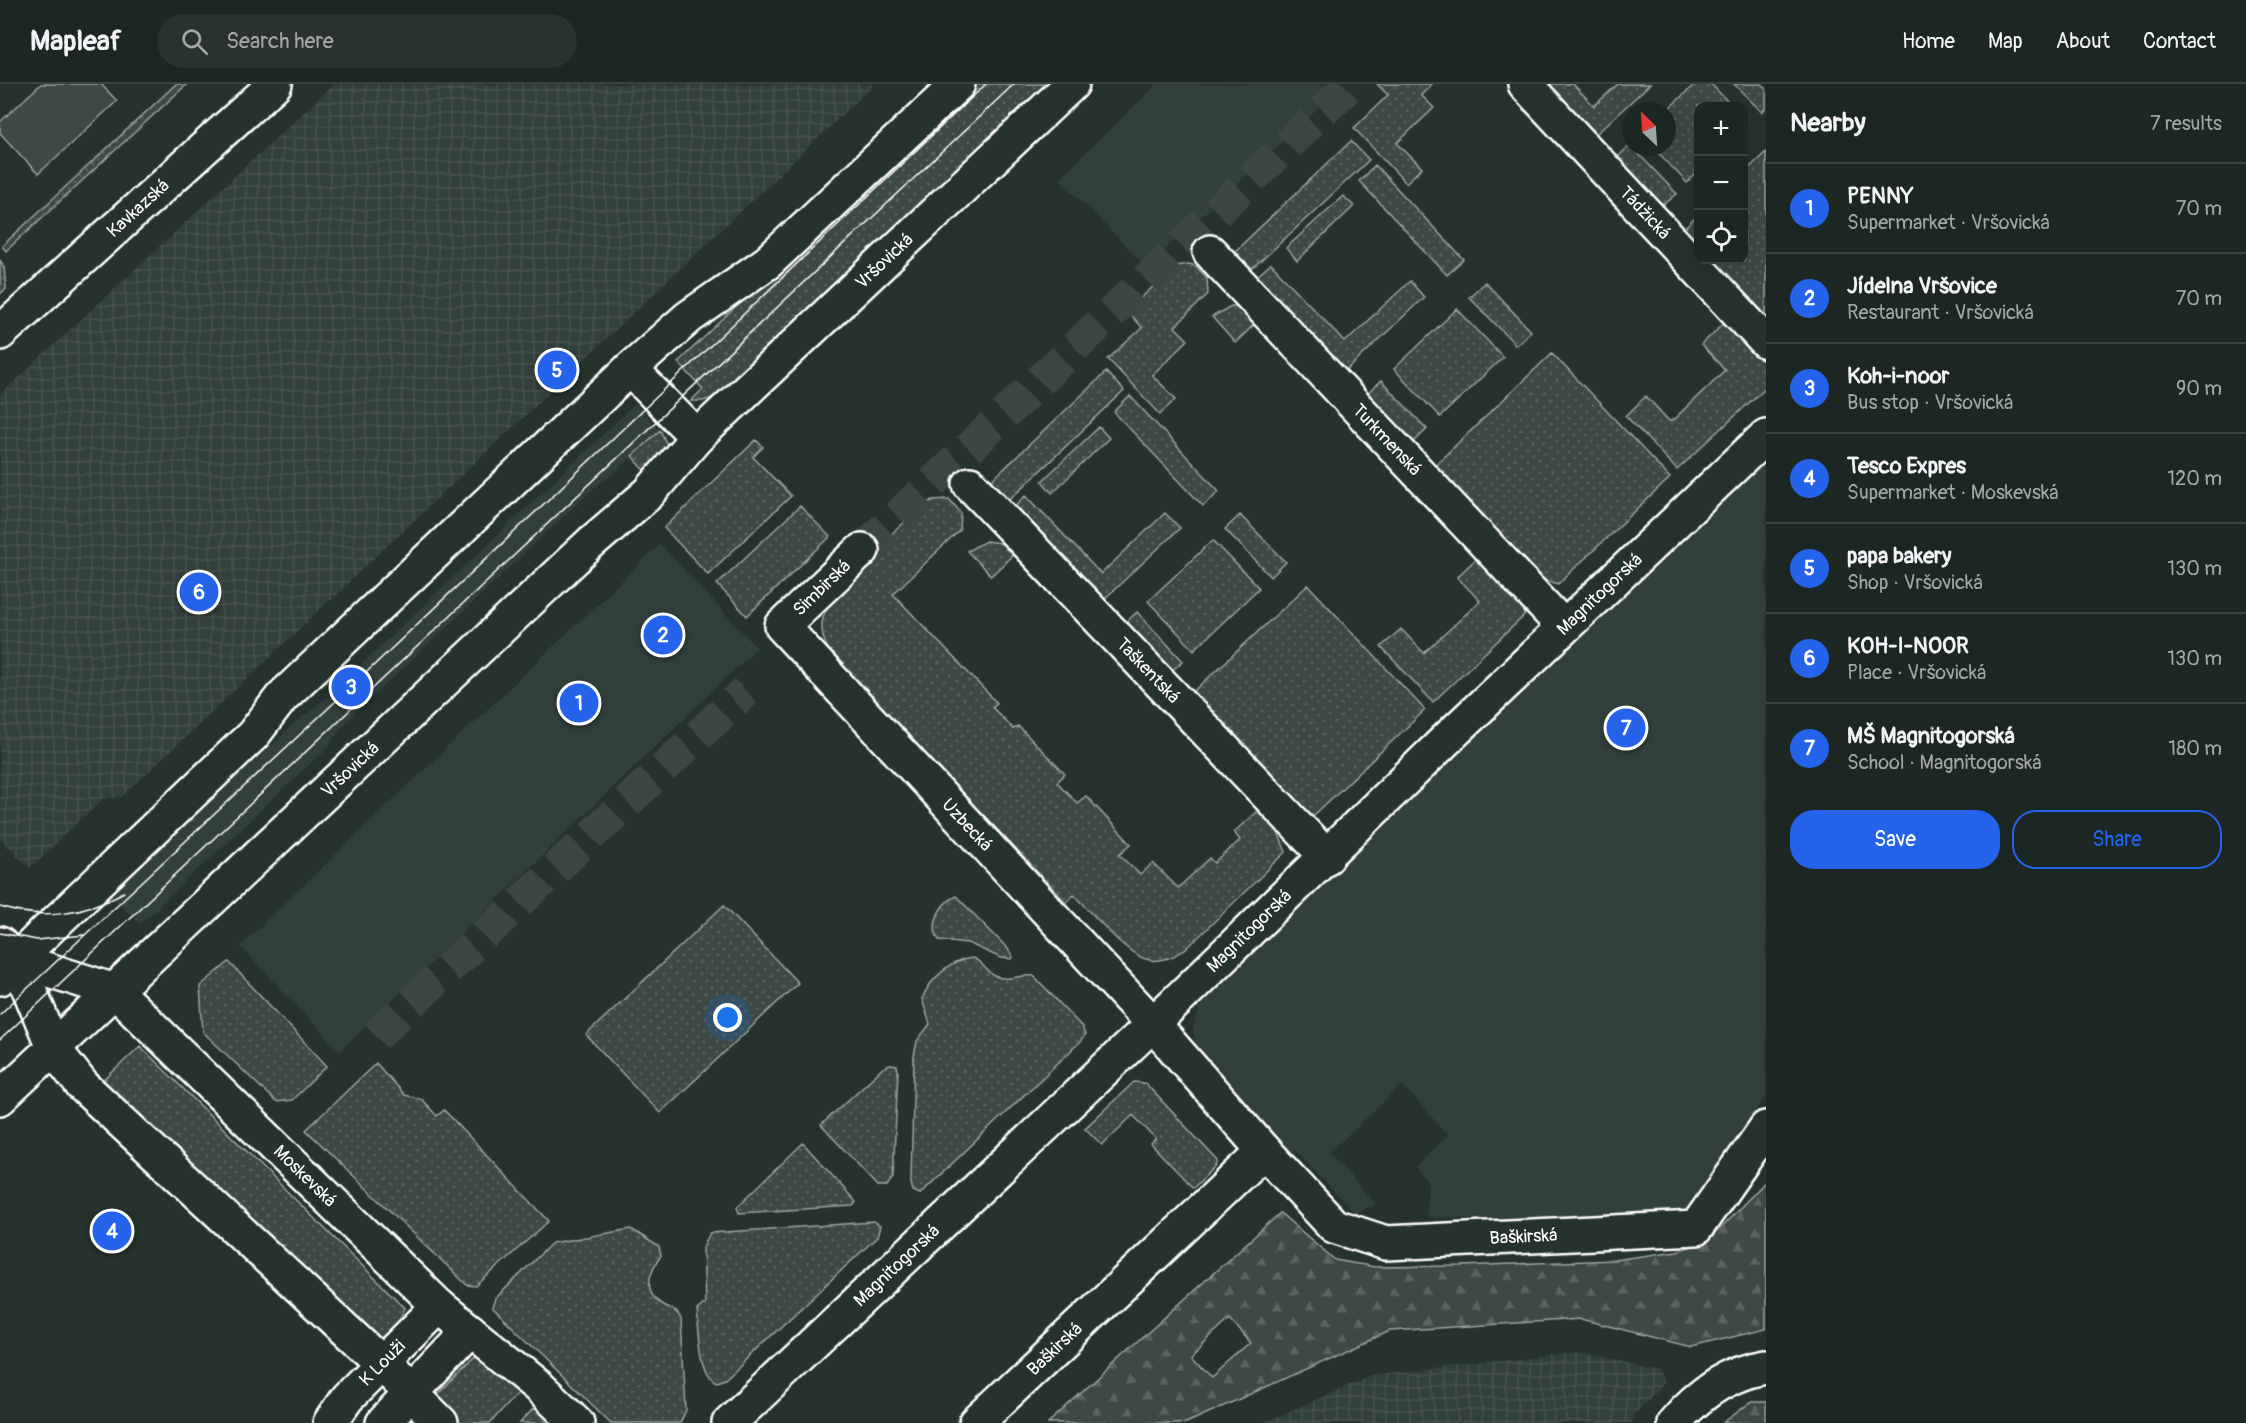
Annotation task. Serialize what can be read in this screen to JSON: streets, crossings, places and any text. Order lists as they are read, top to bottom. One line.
{"streets":{"street":["Kavkazská","Tádžická","Vršovická","Turkmenská","Simbirská","Magnitogorská","Taškentská","Uzbecká","Moskevská","Baškirská","K Louži"]},"crossings":[["Vršovická","Moskevská"],["Turkmenská","Magnitogorská"],["Simbirská","Uzbecká"],["Magnitogorská","Taškentská"],["Magnitogorská","Uzbecká"],["Magnitogorská","Baškirská"],["Uzbecká","Baškirská"],["Moskevská","K Louži"]],"north":"top left","page":{"header":"Mapleaf","search":"Search here","nav":["Home","Map","About","Contact"],"heading":["Nearby","7 results"],"map_buttons":["+","−"],"list":[{"mark":"1","name":"PENNY","note":"Supermarket · Vršovická","value":"70 m"},{"mark":"2","name":"Jídelna Vršovice","note":"Restaurant · Vršovická","value":"70 m"},{"mark":"3","name":"Koh-i-noor","note":"Bus stop · Vršovická","value":"90 m"},{"mark":"4","name":"Tesco Expres","note":"Supermarket · Moskevská","value":"120 m"},{"mark":"5","name":"papa bakery","note":"Shop · Vršovická","value":"130 m"},{"mark":"6","name":"KOH-I-NOOR","note":"Place · Vršovická","value":"130 m"},{"mark":"7","name":"MŠ Magnitogorská","note":"School · Magnitogorská","value":"180 m"}],"pins":["5","6","2","3","1","7","4"],"buttons":["Save","Share"]}}
